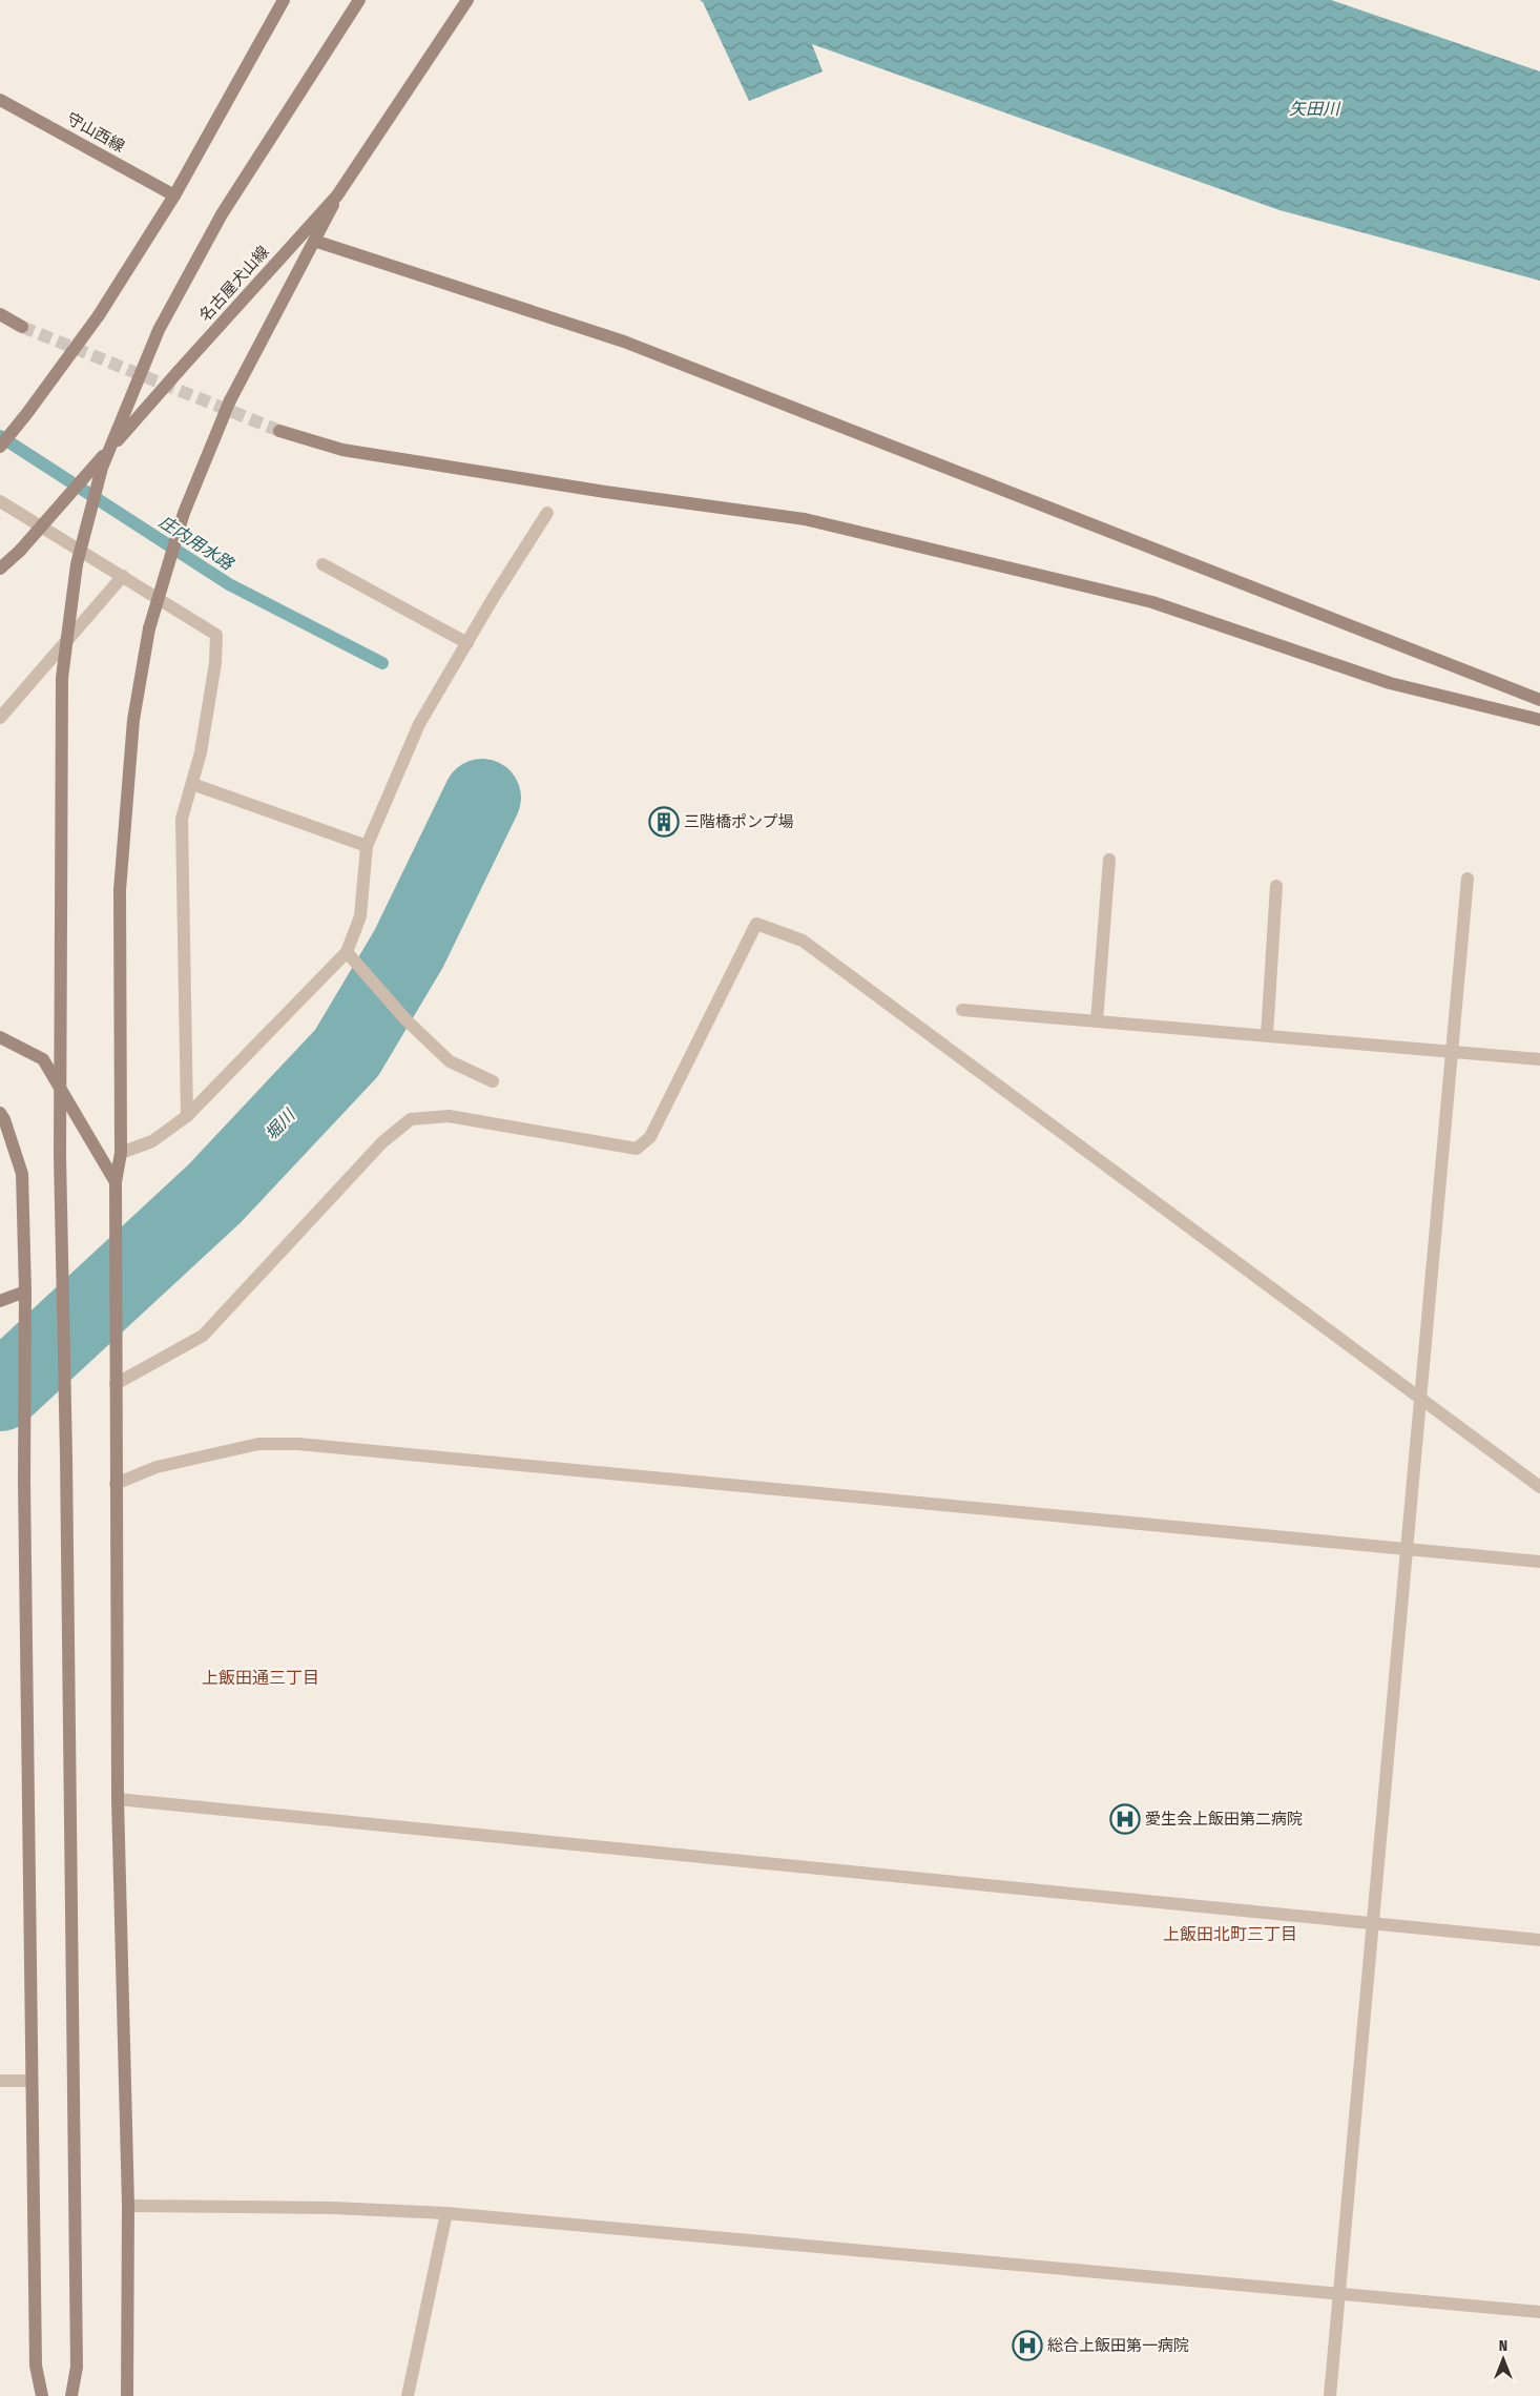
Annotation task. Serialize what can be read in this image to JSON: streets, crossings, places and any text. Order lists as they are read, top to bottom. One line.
{"streets":{"street":["守山西線","名古屋犬山線"]},"districts":["上飯田通三丁目","上飯田北町三丁目"],"water":["矢田川","庄内用水路","堀川"],"places":{"building":["三階橋ポンプ場"],"hospital":["愛生会上飯田第二病院","総合上飯田第一病院"]},"north":"top"}
